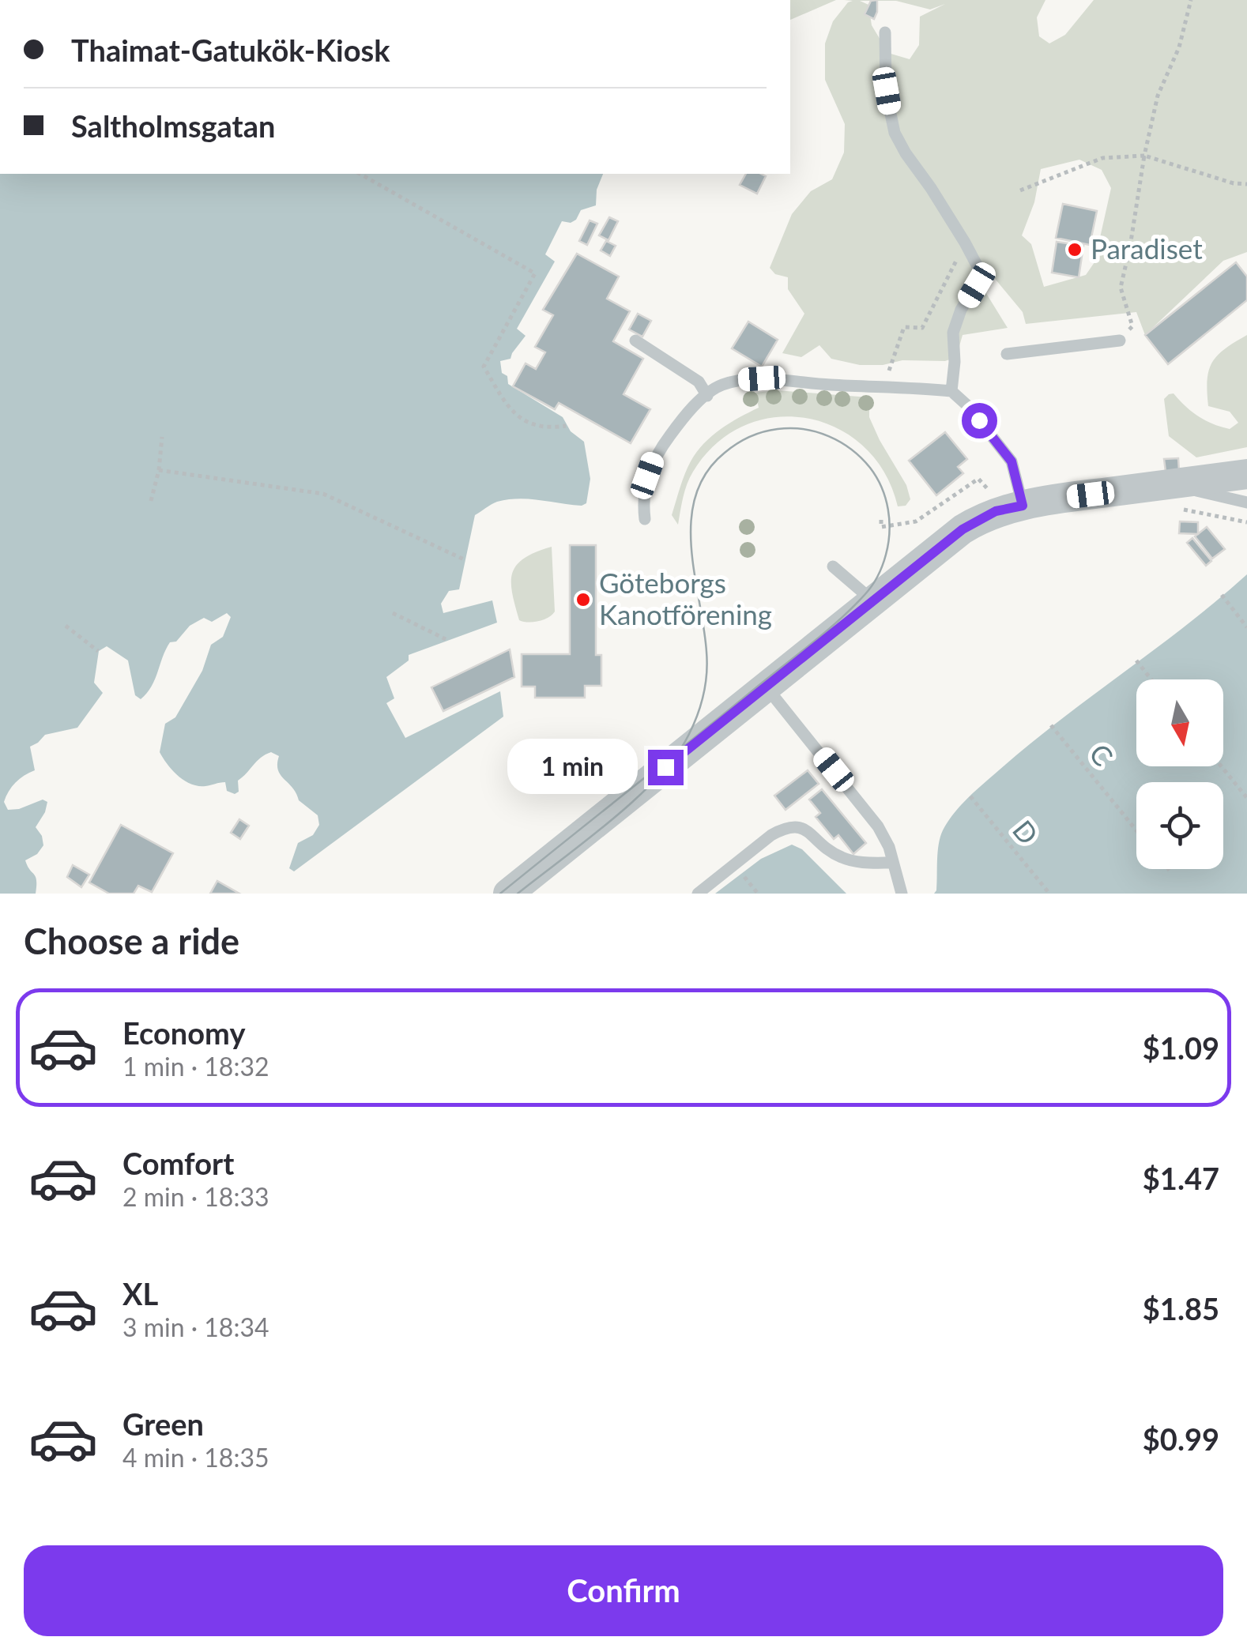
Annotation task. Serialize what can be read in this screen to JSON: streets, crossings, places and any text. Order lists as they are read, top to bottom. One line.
{"streets":{"path":["C","D"]},"places":["Paradiset","Göteborgs Kanotförening"],"north":"bottom","page":{"banner":["Thaimat-Gatukök-Kiosk","Saltholmsgatan"],"bubble":"1 min","heading":"Choose a ride","list":[{"name":"Economy","note":"1 min · 18:32","value":"$1.09"},{"name":"Comfort","note":"2 min · 18:33","value":"$1.47"},{"name":"XL","note":"3 min · 18:34","value":"$1.85"},{"name":"Green","note":"4 min · 18:35","value":"$0.99"}],"buttons":"Confirm"}}
